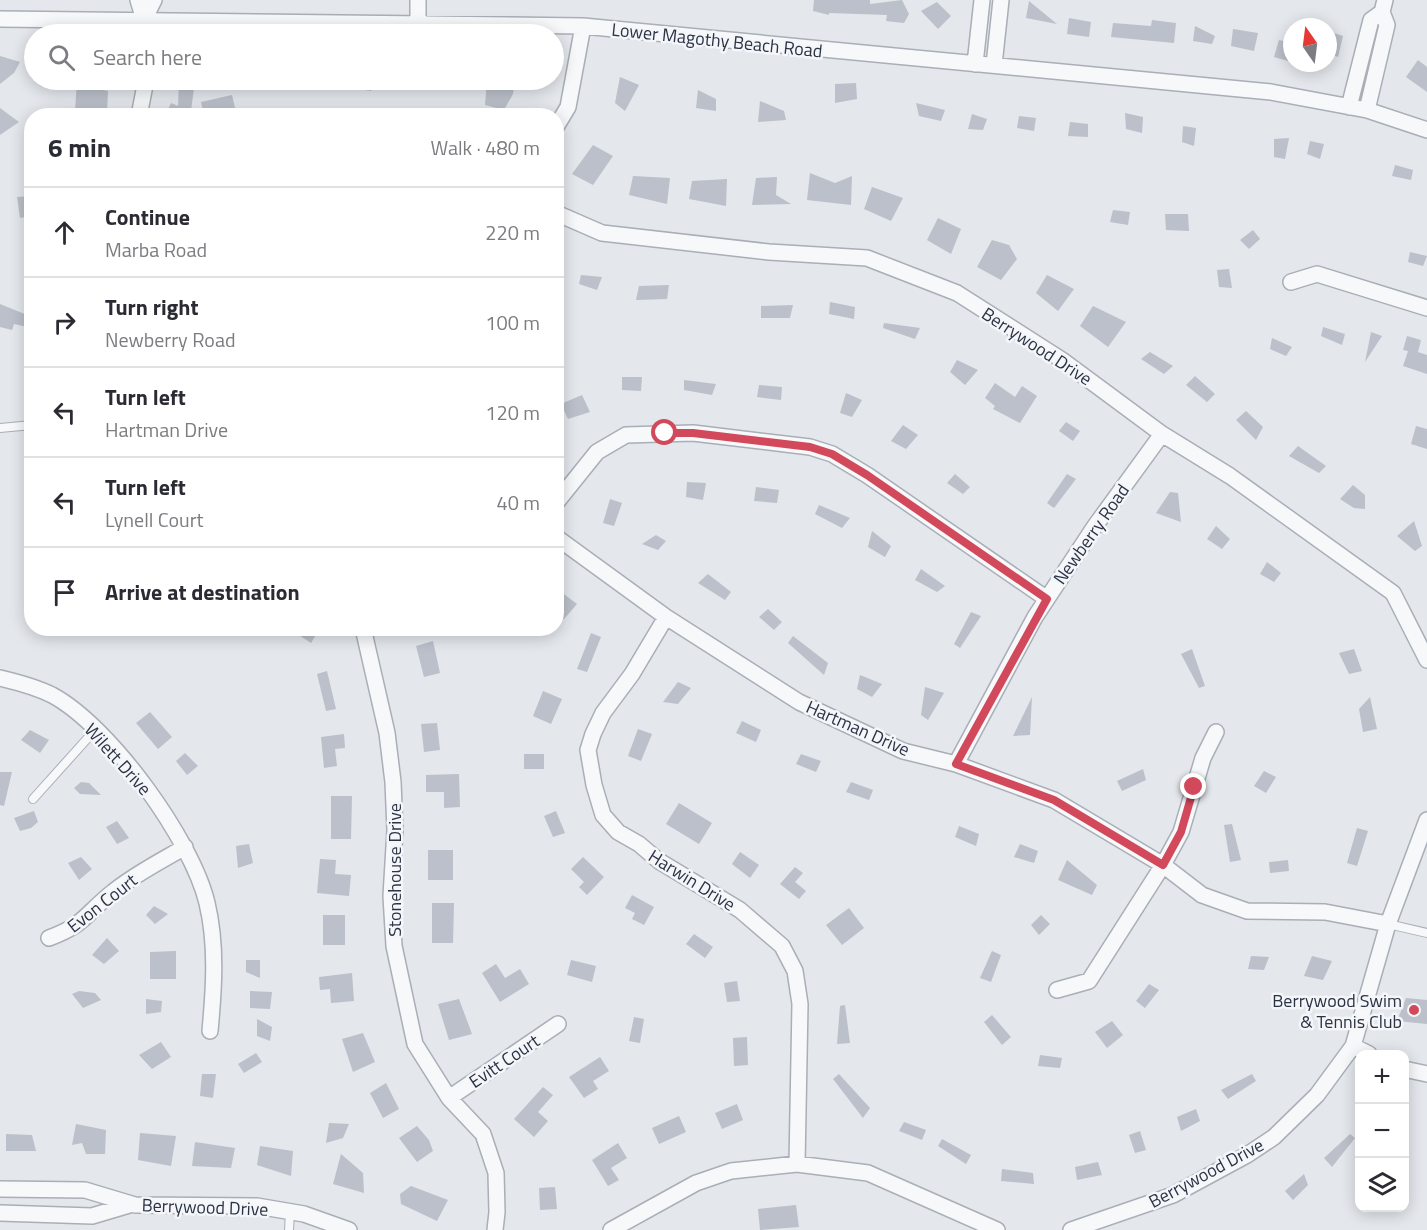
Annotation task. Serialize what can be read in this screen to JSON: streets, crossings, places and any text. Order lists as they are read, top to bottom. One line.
{"streets":{"street":["Lower Magothy Beach Road","Berrywood Drive","Newberry Road","Hartman Drive","Wilett Drive","Stonehouse Drive","Harwin Drive","Evon Court","Evitt Court"]},"crossings":[["Berrywood Drive","Newberry Road"],["Berrywood Drive","Hartman Drive"],["Newberry Road","Hartman Drive"],["Hartman Drive","Harwin Drive"],["Wilett Drive","Evon Court"],["Stonehouse Drive","Evitt Court"]],"places":["Berrywood Swim & Tennis Club"],"north":"top","page":{"search":"Search here","heading":["6 min","Walk · 480 m"],"list":[["Continue","Marba Road","220 m"],["Turn right","Newberry Road","100 m"],["Turn left","Hartman Drive","120 m"],["Turn left","Lynell Court","40 m"],"Arrive at destination"],"map_buttons":["+","−"]}}
